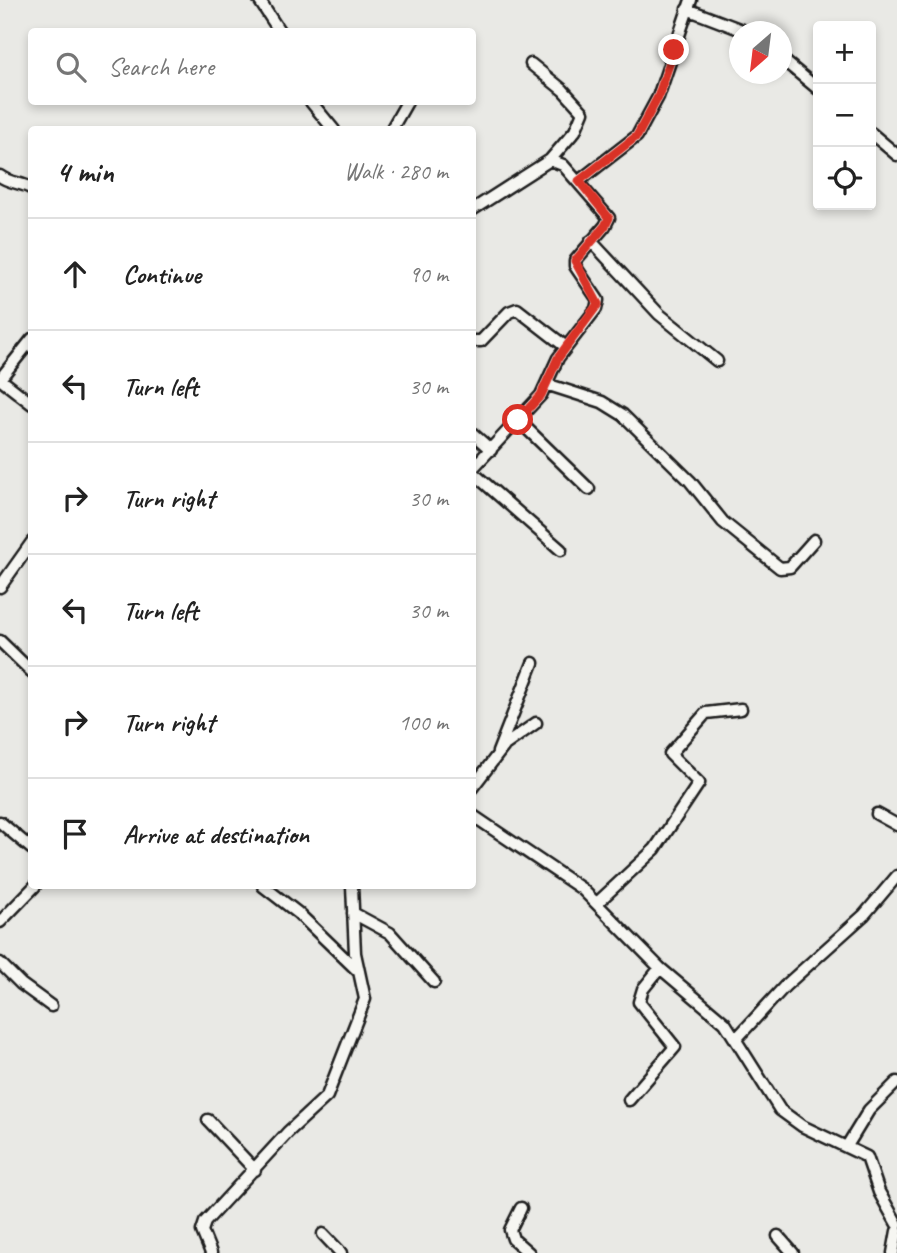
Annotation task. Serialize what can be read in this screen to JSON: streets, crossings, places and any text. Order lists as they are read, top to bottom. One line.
{"north":"bottom left","page":{"map_buttons":["+","−"],"search":"Search here","heading":["4 min","Walk · 280 m"],"list":[["Continue","90 m"],["Turn left","30 m"],["Turn right","30 m"],["Turn left","30 m"],["Turn right","100 m"],"Arrive at destination"]}}
